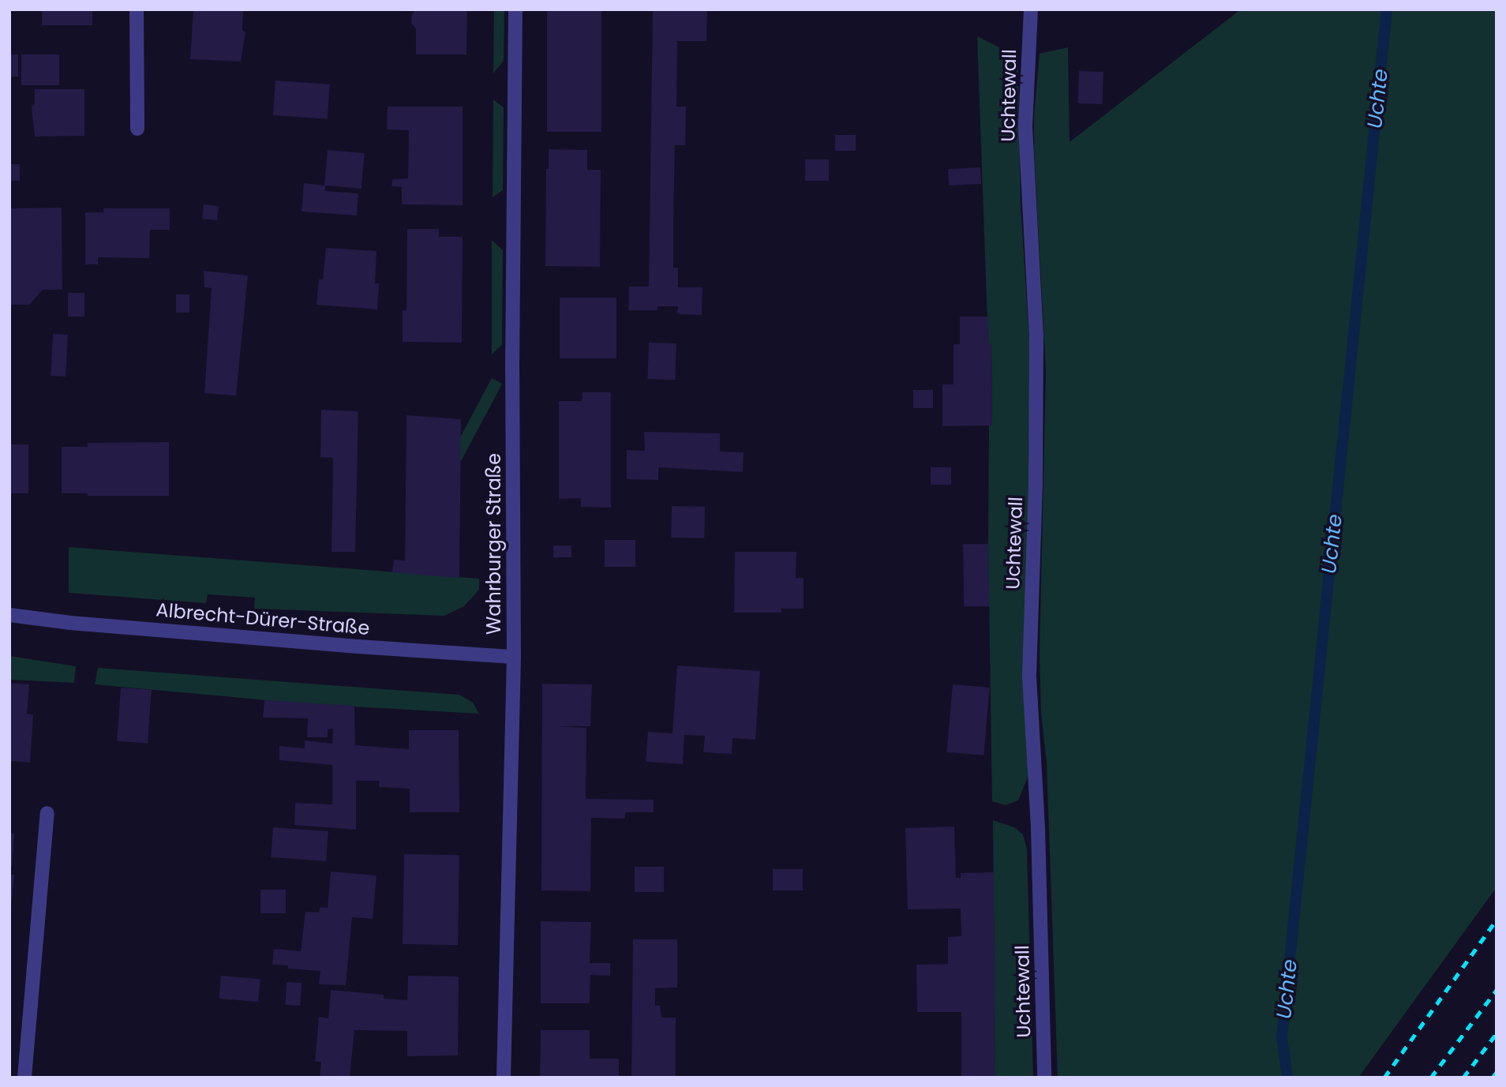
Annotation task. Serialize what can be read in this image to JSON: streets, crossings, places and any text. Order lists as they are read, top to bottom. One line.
{"streets":{"street":["Uchtewall","Wahrburger Straße","Albrecht-Dürer-Straße"]},"crossings":[["Wahrburger Straße","Albrecht-Dürer-Straße"]],"water":["Uchte"]}
